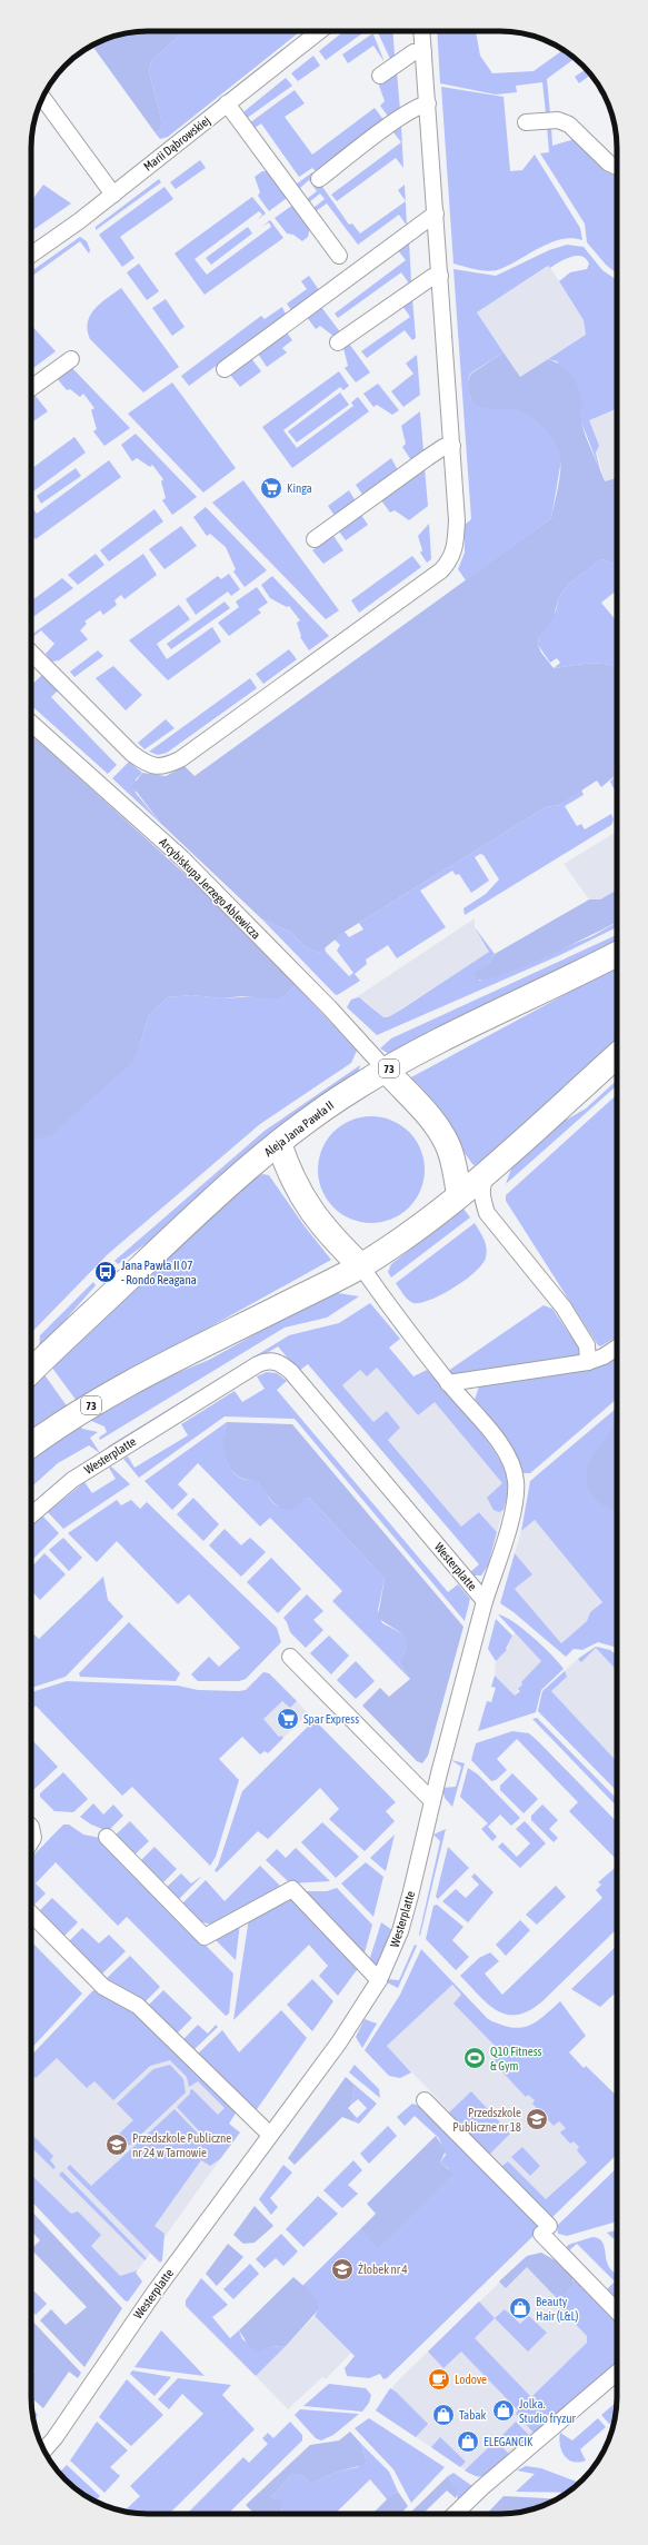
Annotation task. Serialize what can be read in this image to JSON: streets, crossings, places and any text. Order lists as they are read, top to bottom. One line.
{"streets":{"main road":["73","Aleja Jana Pawła II"],"street":["Marii Dąbrowskiej","Arcybiskupa Jerzego Ablewicza","Westerplatte"]},"crossings":[["Arcybiskupa Jerzego Ablewicza","Aleja Jana Pawła II"]],"places":{"supermarket":["Kinga","Spar Express"],"bus stop":["Jana Pawła II 07 - Rondo Reagana"],"sports":["Q10 Fitness & Gym"],"school or university":["Przedszkole Publiczne nr 18","Przedszkole Publiczne nr 24 w Tarnowie","Żłobek nr 4"],"shop":["Beauty Hair (L&L)","Jolka. Studio fryzur","Tabak","ELEGANCIK"],"cafe":["Lodove"]}}
